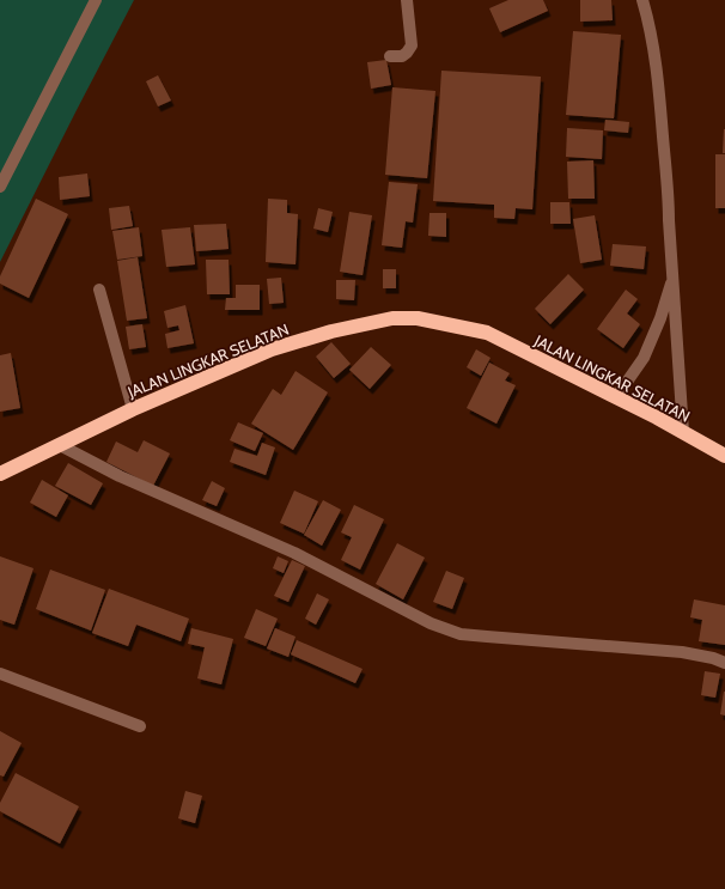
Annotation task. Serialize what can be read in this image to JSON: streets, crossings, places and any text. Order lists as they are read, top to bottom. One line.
{"streets":{"highway":["JALAN LINGKAR SELATAN"]}}
